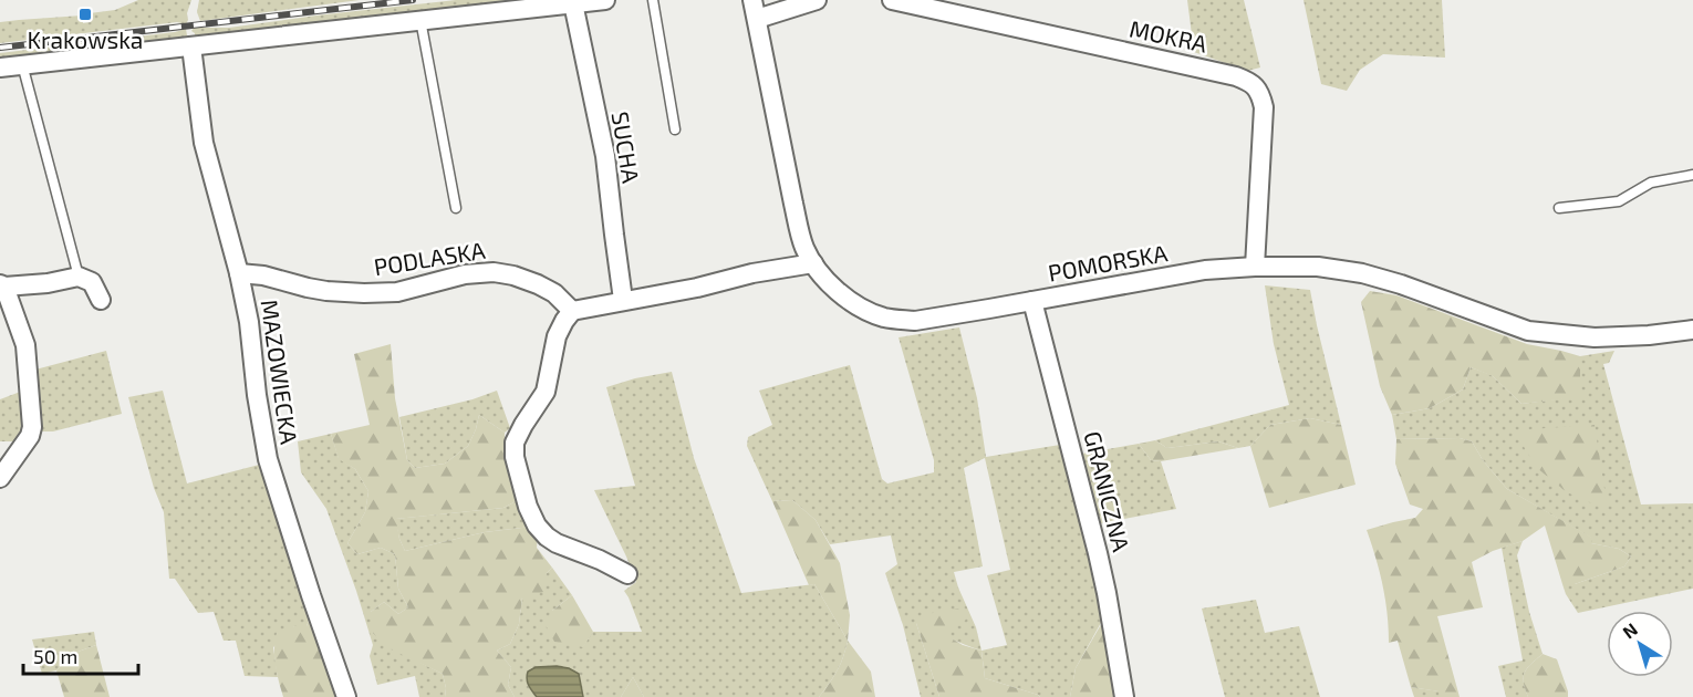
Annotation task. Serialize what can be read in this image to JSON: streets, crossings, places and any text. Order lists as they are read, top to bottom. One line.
{"streets":{"street":["MOKRA","SUCHA","PODLASKA","POMORSKA","MAZOWIECKA","GRANICZNA"]},"crossings":[["MOKRA","POMORSKA"],["PODLASKA","MAZOWIECKA"],["POMORSKA","GRANICZNA"]],"places":{"transit":["Krakowska"]},"scale_bar":"50 m","north":"top left"}
